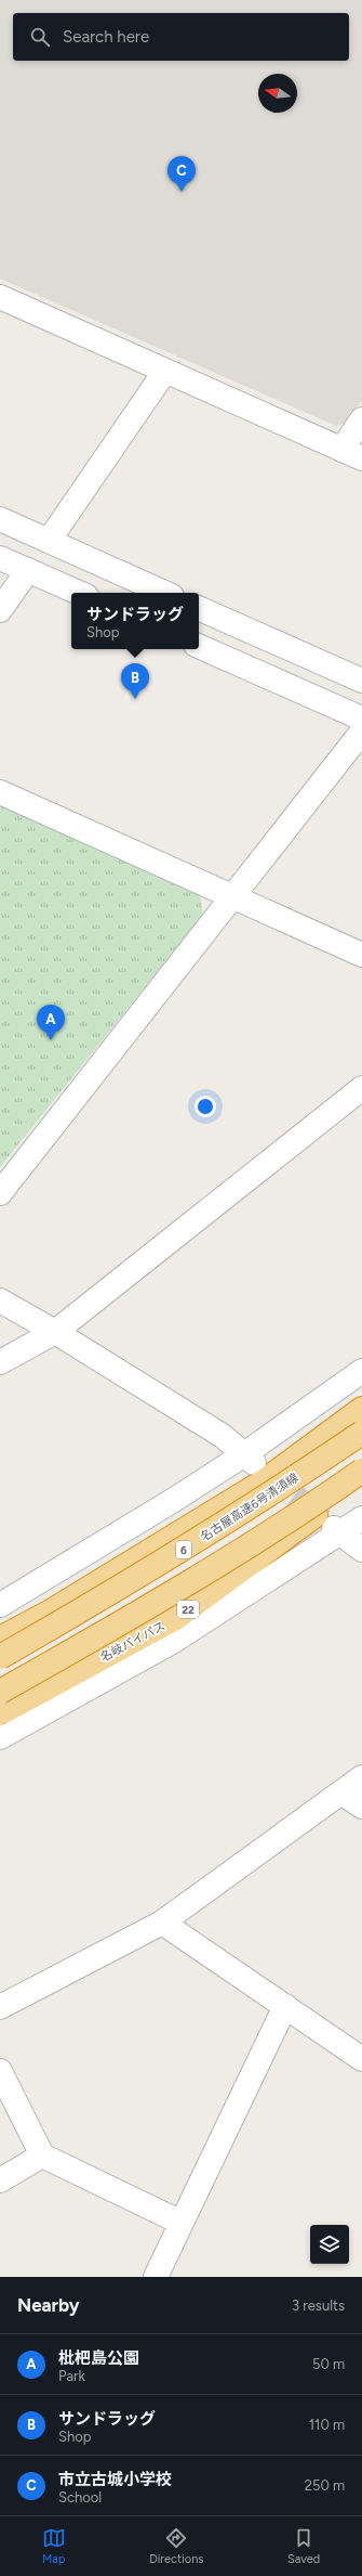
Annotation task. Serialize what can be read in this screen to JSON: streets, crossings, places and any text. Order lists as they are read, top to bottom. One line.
{"streets":{"highway":["名古屋高速6号清須線","6","22","名岐バイパス"]},"north":"left","page":{"search":"Search here","pins":["C","B","A"],"popup":["サンドラッグ","Shop"],"heading":["Nearby","3 results"],"list":[{"mark":"A","name":"枇杷島公園","note":"Park","value":"50 m"},{"mark":"B","name":"サンドラッグ","note":"Shop","value":"110 m"},{"mark":"C","name":"市立古城小学校","note":"School","value":"250 m"}],"nav":["Map","Directions","Saved"]}}
